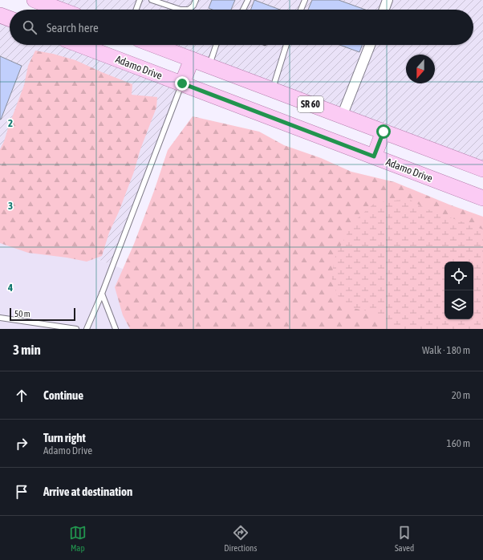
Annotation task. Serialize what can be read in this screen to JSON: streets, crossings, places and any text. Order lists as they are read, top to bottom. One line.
{"streets":{"main road":["Adamo Drive","SR 60"]},"scale_bar":"50 m","north":"bottom","page":{"search":"Search here","scale":"50 m","heading":["3 min","Walk · 180 m"],"list":[["Continue","20 m"],["Turn right","Adamo Drive","160 m"],"Arrive at destination"],"nav":["Map","Directions","Saved"]},"grid":{"rows":["2","3","4"]}}
